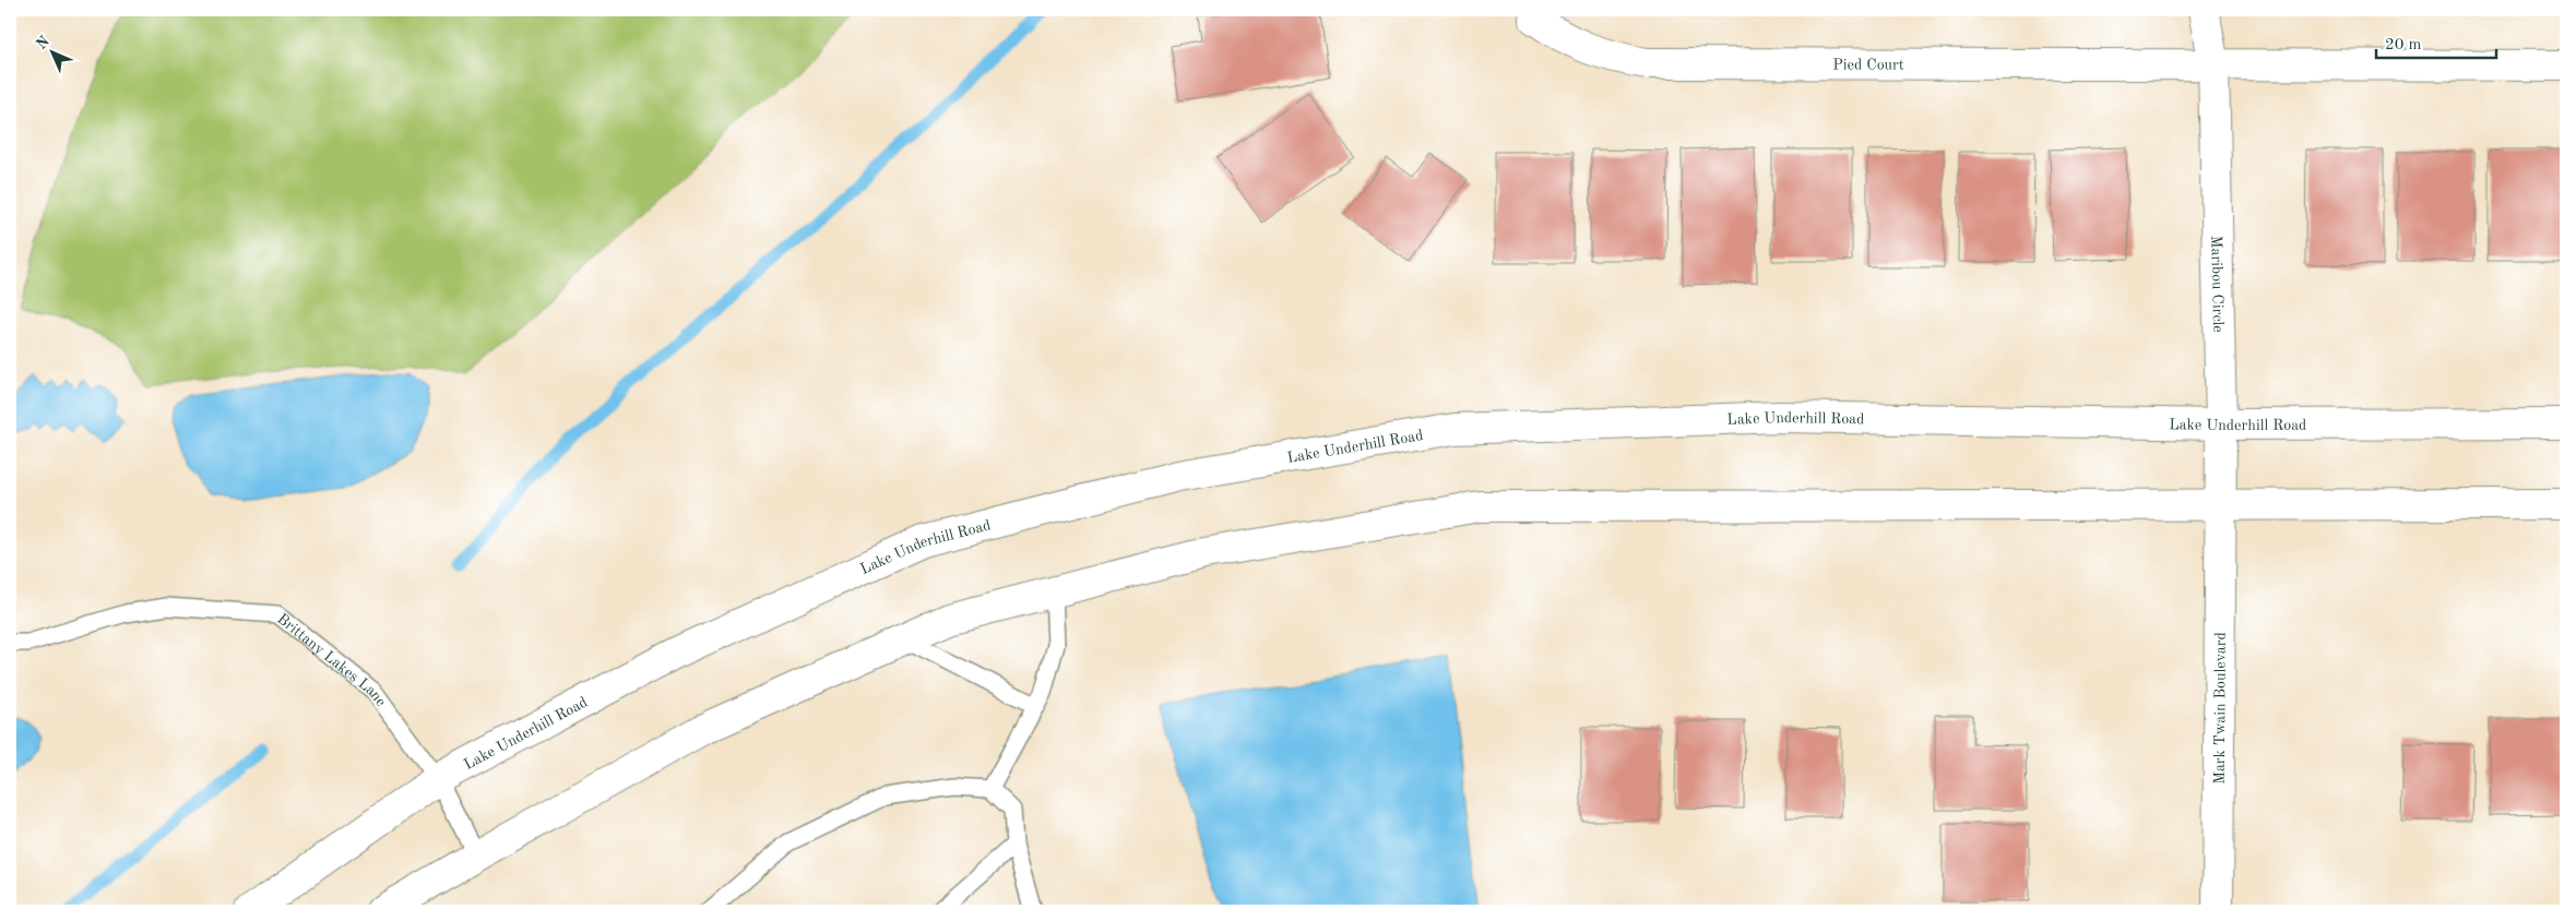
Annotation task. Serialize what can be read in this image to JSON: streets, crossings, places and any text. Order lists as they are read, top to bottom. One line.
{"streets":{"street":["Pied Court","Maribou Circle","Lake Underhill Road","Mark Twain Boulevard"],"lane":["Brittany Lakes Lane"]},"crossings":[["Pied Court","Maribou Circle"],["Maribou Circle","Lake Underhill Road"],["Maribou Circle","Mark Twain Boulevard"],["Lake Underhill Road","Brittany Lakes Lane"]],"scale_bar":"20 m","north":"top left"}
